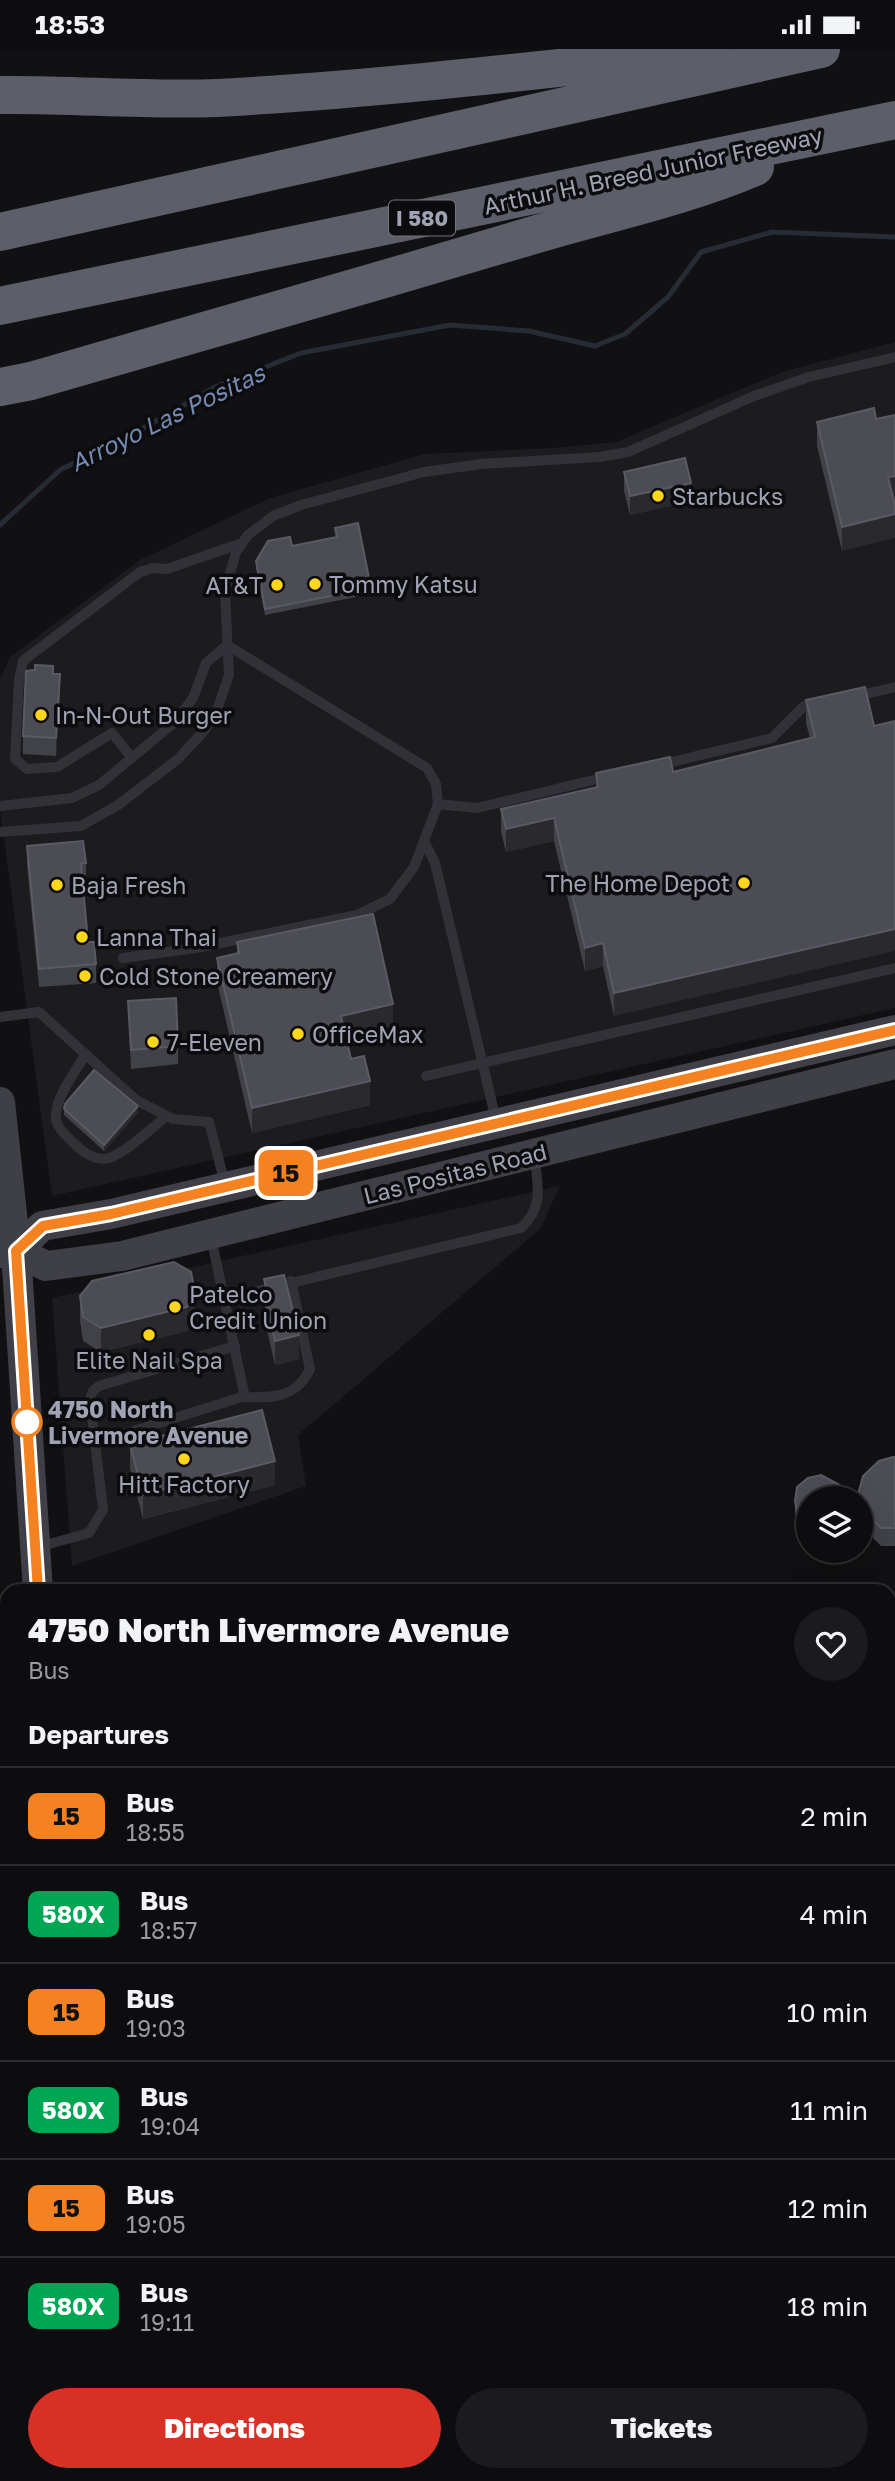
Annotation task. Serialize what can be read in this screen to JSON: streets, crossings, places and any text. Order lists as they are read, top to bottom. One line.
{"streets":{"highway":["Arthur H. Breed Junior Freeway","I 580"],"main road":["Las Positas Road"]},"water":["Arroyo Las Positas"],"places":["Starbucks","Tommy Katsu","AT&T","In-N-Out Burger","The Home Depot","Baja Fresh","Lanna Thai","Cold Stone Creamery","OfficeMax","7-Eleven","Patelco Credit Union","Elite Nail Spa","4750 North Livermore Avenue","Hitt Factory"],"lines":["bus line 15"],"page":{"status":"18:53","on_map":"15","heading":[["4750 North Livermore Avenue","Bus"],"Departures"],"list":[{"mark":"15","name":"Bus","note":"18:55","value":"2 min"},{"mark":"580X","name":"Bus","note":"18:57","value":"4 min"},{"mark":"15","name":"Bus","note":"19:03","value":"10 min"},{"mark":"580X","name":"Bus","note":"19:04","value":"11 min"},{"mark":"15","name":"Bus","note":"19:05","value":"12 min"},{"mark":"580X","name":"Bus","note":"19:11","value":"18 min"}],"buttons":["Directions","Tickets"]}}
